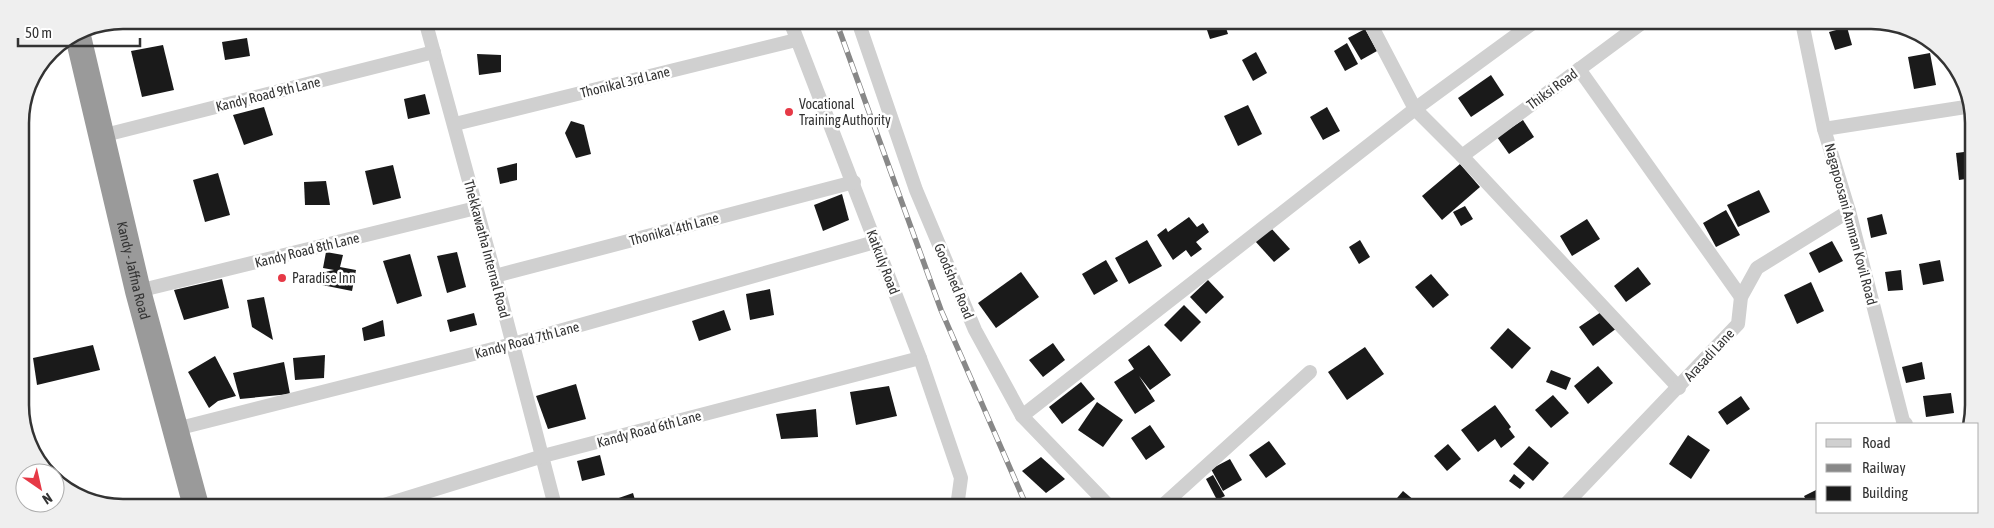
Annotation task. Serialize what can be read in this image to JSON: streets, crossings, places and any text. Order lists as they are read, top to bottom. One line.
{"streets":{"highway":["Kandy - Jaffna Road"],"street":["Thonikal 3rd Lane","Thiksi Road","Kandy Road 9th Lane","Nagapoosani Amman Kovil Road","Thonikal 4th Lane","Thekkawatha Internal Road","Kandy Road 8th Lane","Katkuly Road","Goodshed Road","Kandy Road 7th Lane","Arasadi Lane","Kandy Road 6th Lane"]},"crossings":[["Thonikal 3rd Lane","Thekkawatha Internal Road"],["Thonikal 3rd Lane","Katkuly Road"],["Kandy Road 9th Lane","Thekkawatha Internal Road"],["Kandy Road 9th Lane","Kandy - Jaffna Road"],["Nagapoosani Amman Kovil Road","Arasadi Lane"],["Thonikal 4th Lane","Thekkawatha Internal Road"],["Thonikal 4th Lane","Katkuly Road"],["Thekkawatha Internal Road","Kandy Road 8th Lane"],["Thekkawatha Internal Road","Kandy Road 7th Lane"],["Thekkawatha Internal Road","Kandy Road 6th Lane"],["Kandy Road 8th Lane","Kandy - Jaffna Road"],["Katkuly Road","Kandy Road 7th Lane"],["Katkuly Road","Kandy Road 6th Lane"],["Kandy - Jaffna Road","Kandy Road 7th Lane"]],"places":["Vocational Training Authority","Paradise Inn"],"legend":["Road","Railway","Building"],"scale_bar":"50 m","north":"bottom right"}
